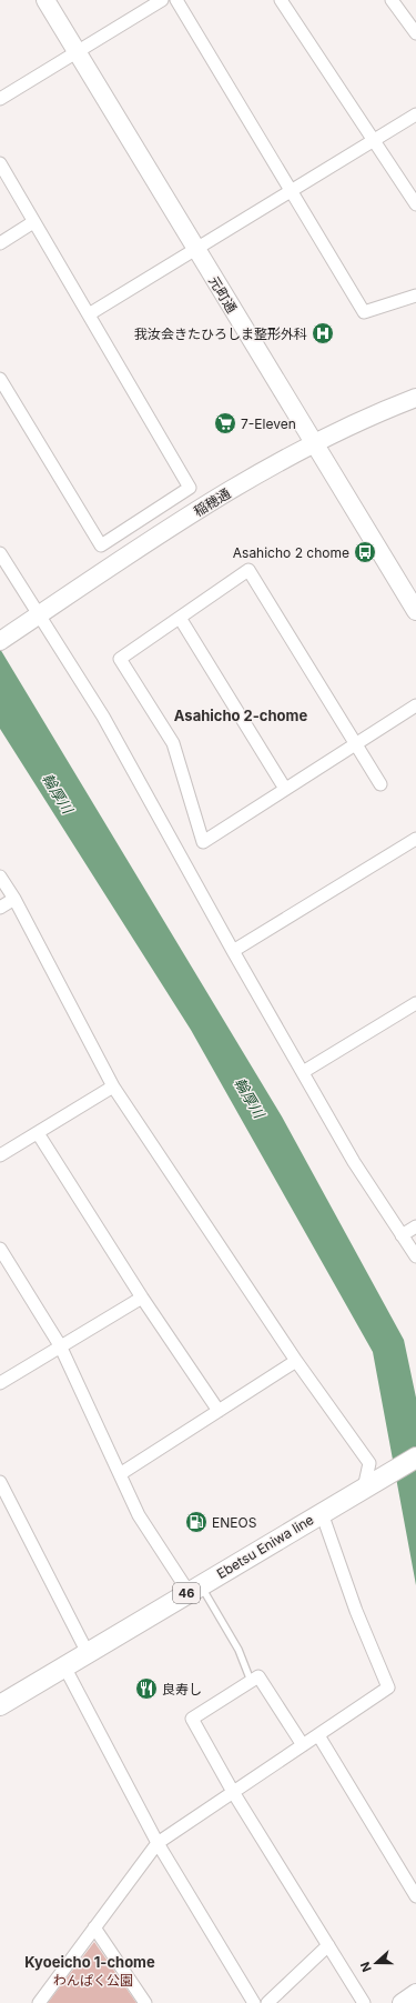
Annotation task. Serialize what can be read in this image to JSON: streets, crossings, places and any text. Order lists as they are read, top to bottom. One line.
{"streets":{"main road":["Ebetsu Eniwa line","46"],"street":["元町通","稲穂通"]},"crossings":[["元町通","稲穂通"]],"districts":["Asahicho 2-chome","Kyoeicho 1-chome"],"water":["輪厚川"],"parks":["わんぱく公園"],"places":{"hospital":["我汝会きたひろしま整形外科"],"supermarket":["7-Eleven"],"bus stop":["Asahicho 2 chome"],"fuel station":["ENEOS"],"restaurant":["良寿し"]},"north":"left"}
